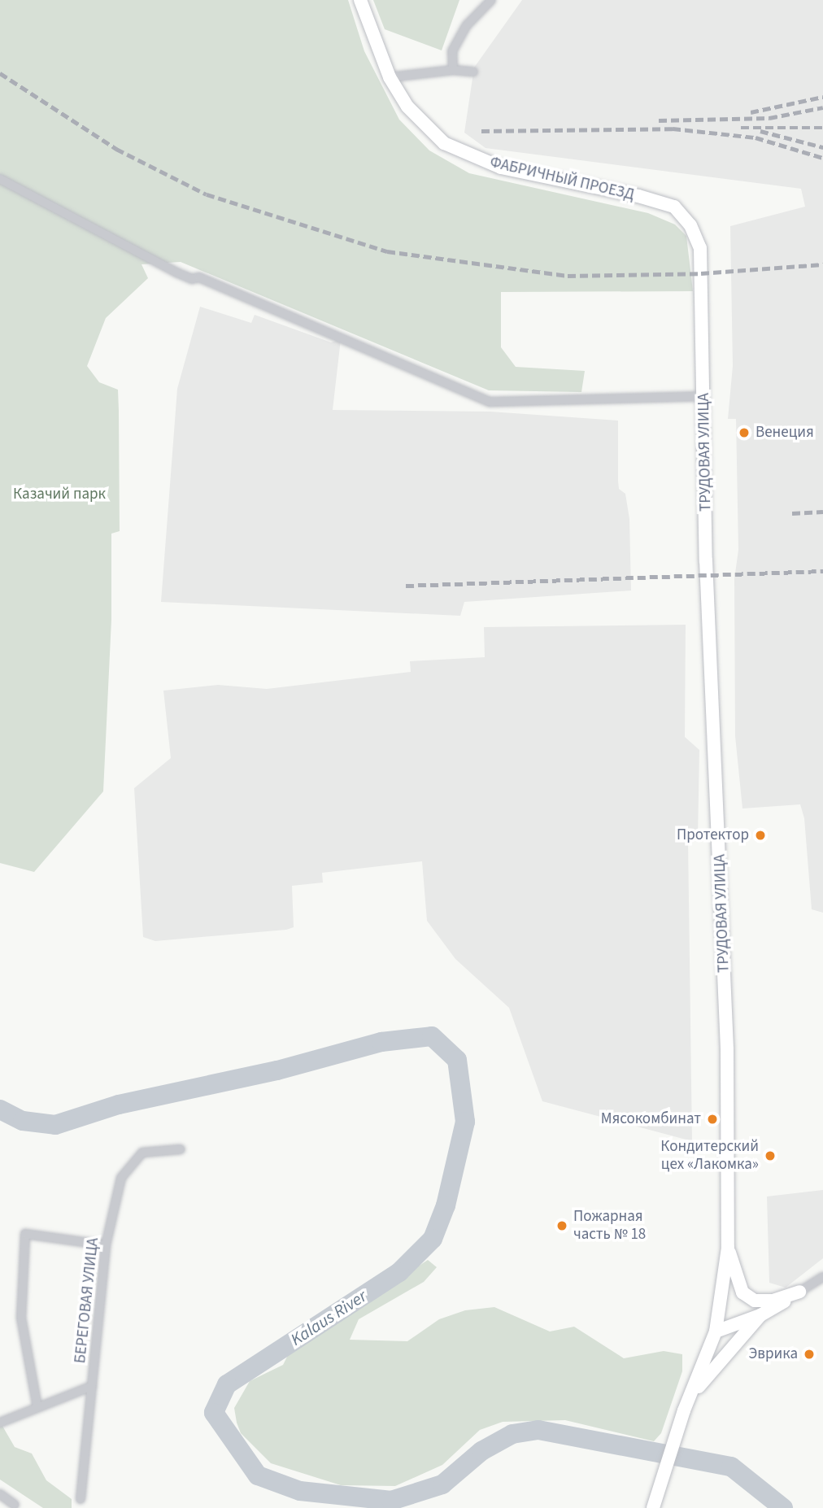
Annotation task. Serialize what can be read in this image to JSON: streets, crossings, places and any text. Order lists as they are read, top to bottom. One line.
{"streets":{"main road":["ФАБРИЧНЫЙ ПРОЕЗД","ТРУДОВАЯ УЛИЦА"],"street":["БЕРЕГОВАЯ УЛИЦА"]},"crossings":[["ФАБРИЧНЫЙ ПРОЕЗД","ТРУДОВАЯ УЛИЦА"]],"water":["Kalaus River"],"parks":["Казачий парк"],"places":["Венеция","Протектор","Мясокомбинат","Кондитерский цех «Лакомка»","Пожарная часть № 18","Эврика"]}
